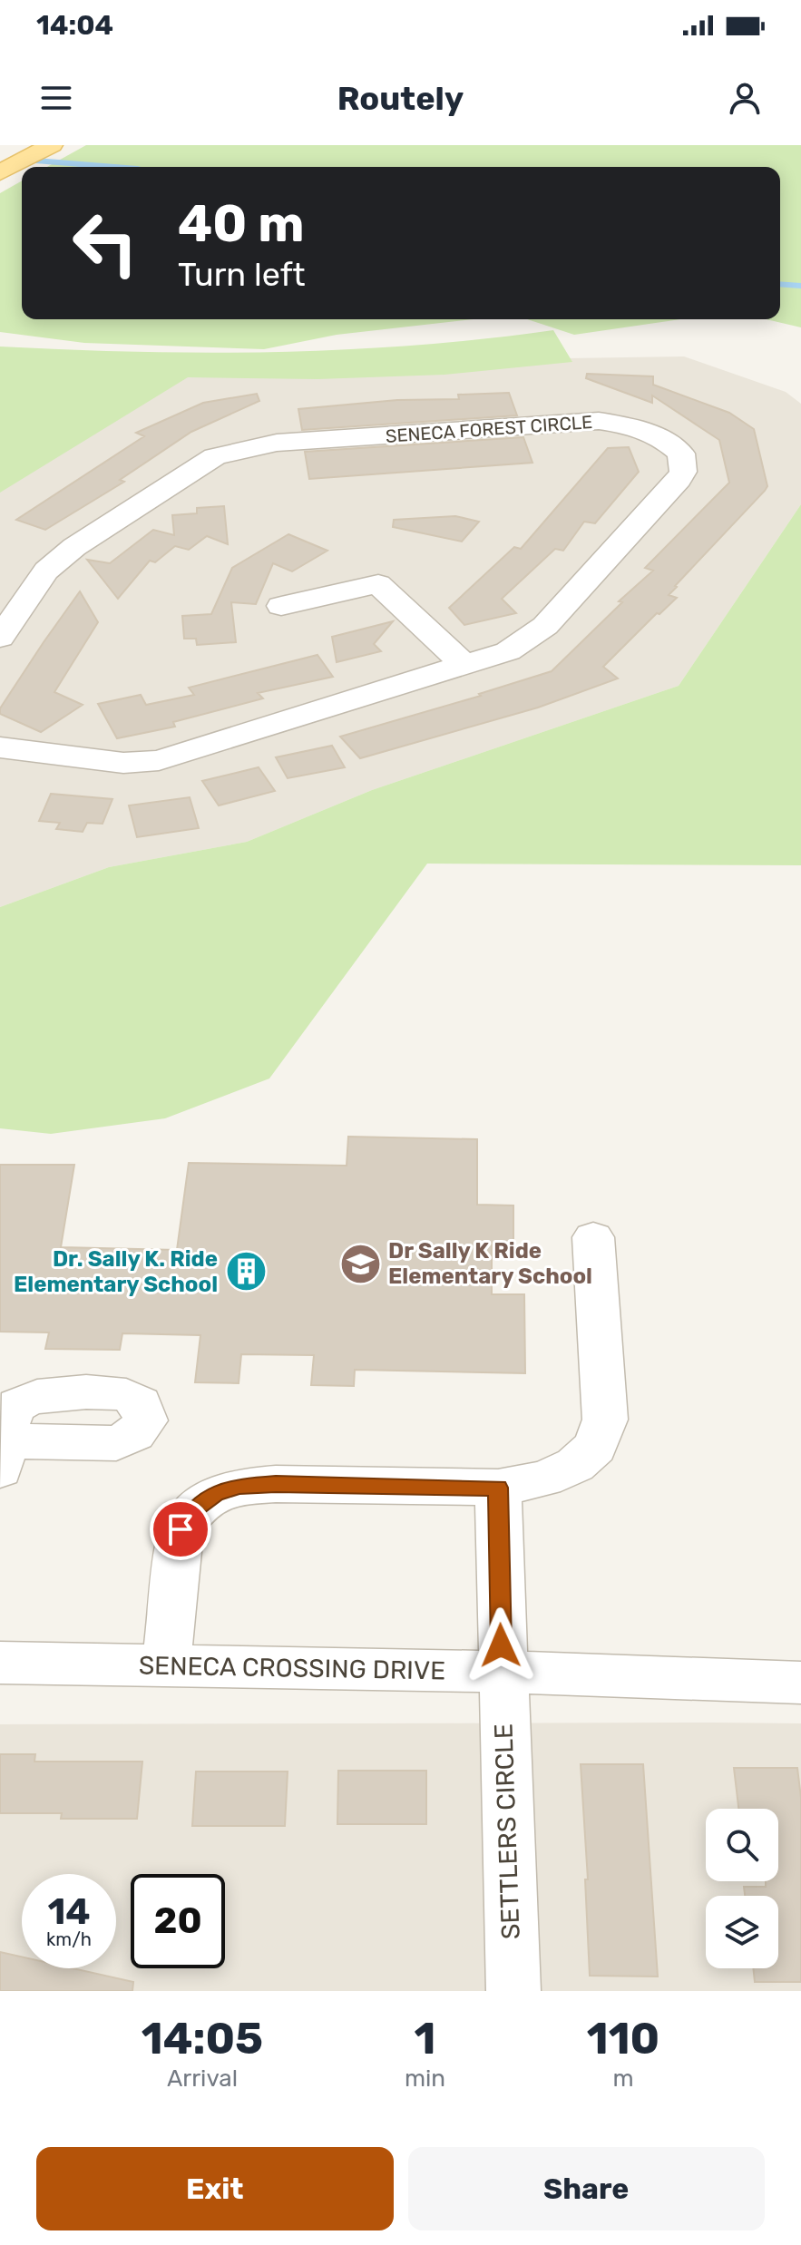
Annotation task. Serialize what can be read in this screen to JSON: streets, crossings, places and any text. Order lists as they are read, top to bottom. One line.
{"streets":{"street":["SENECA FOREST CIRCLE","SENECA CROSSING DRIVE","SETTLERS CIRCLE"]},"crossings":[["SENECA CROSSING DRIVE","SETTLERS CIRCLE"]],"places":{"school or university":["Dr Sally K Ride Elementary School"],"building":["Dr. Sally K. Ride Elementary School"]},"page":{"status":"14:04","header":"Routely","turn":["40 m","Turn left"],"speed":"14 km/h","limit":"20","eta":["14:05","Arrival","1","min","110","m"],"buttons":["Exit","Share"]}}
